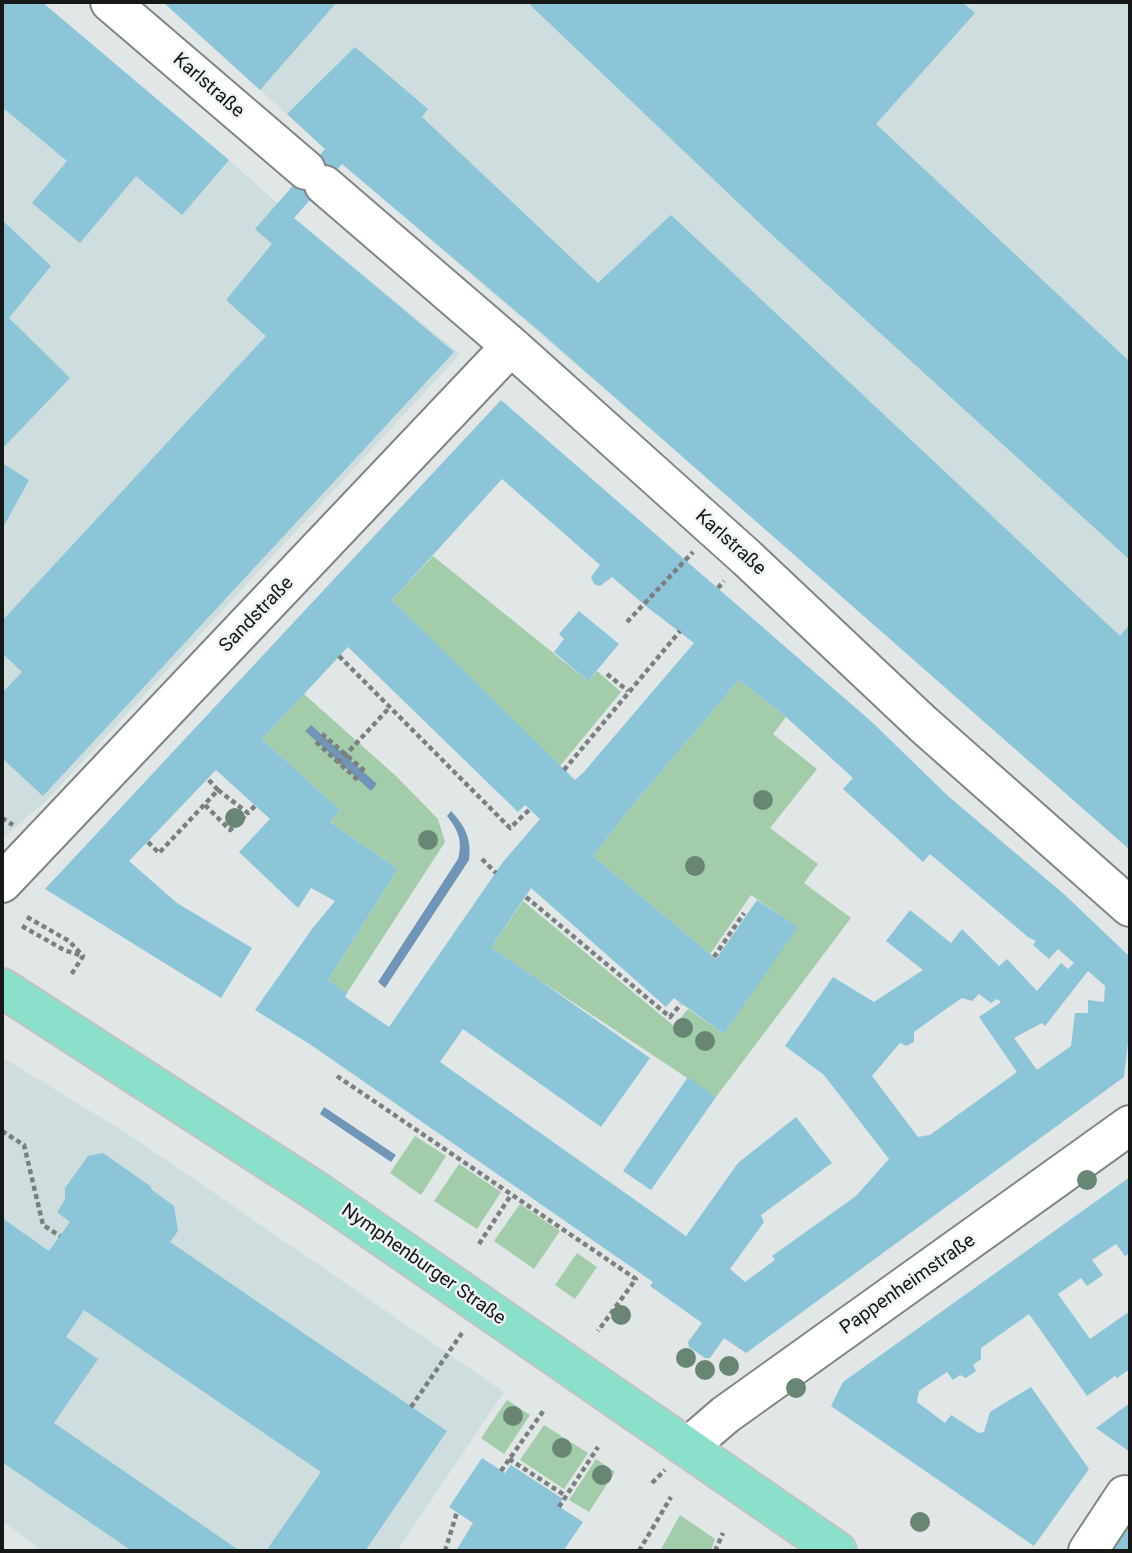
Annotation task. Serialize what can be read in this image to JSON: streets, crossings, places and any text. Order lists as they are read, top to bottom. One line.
{"streets":{"main road":["Nymphenburger Straße"],"street":["Karlstraße","Sandstraße","Pappenheimstraße"]},"crossings":[["Karlstraße","Sandstraße"],["Nymphenburger Straße","Pappenheimstraße"]]}
